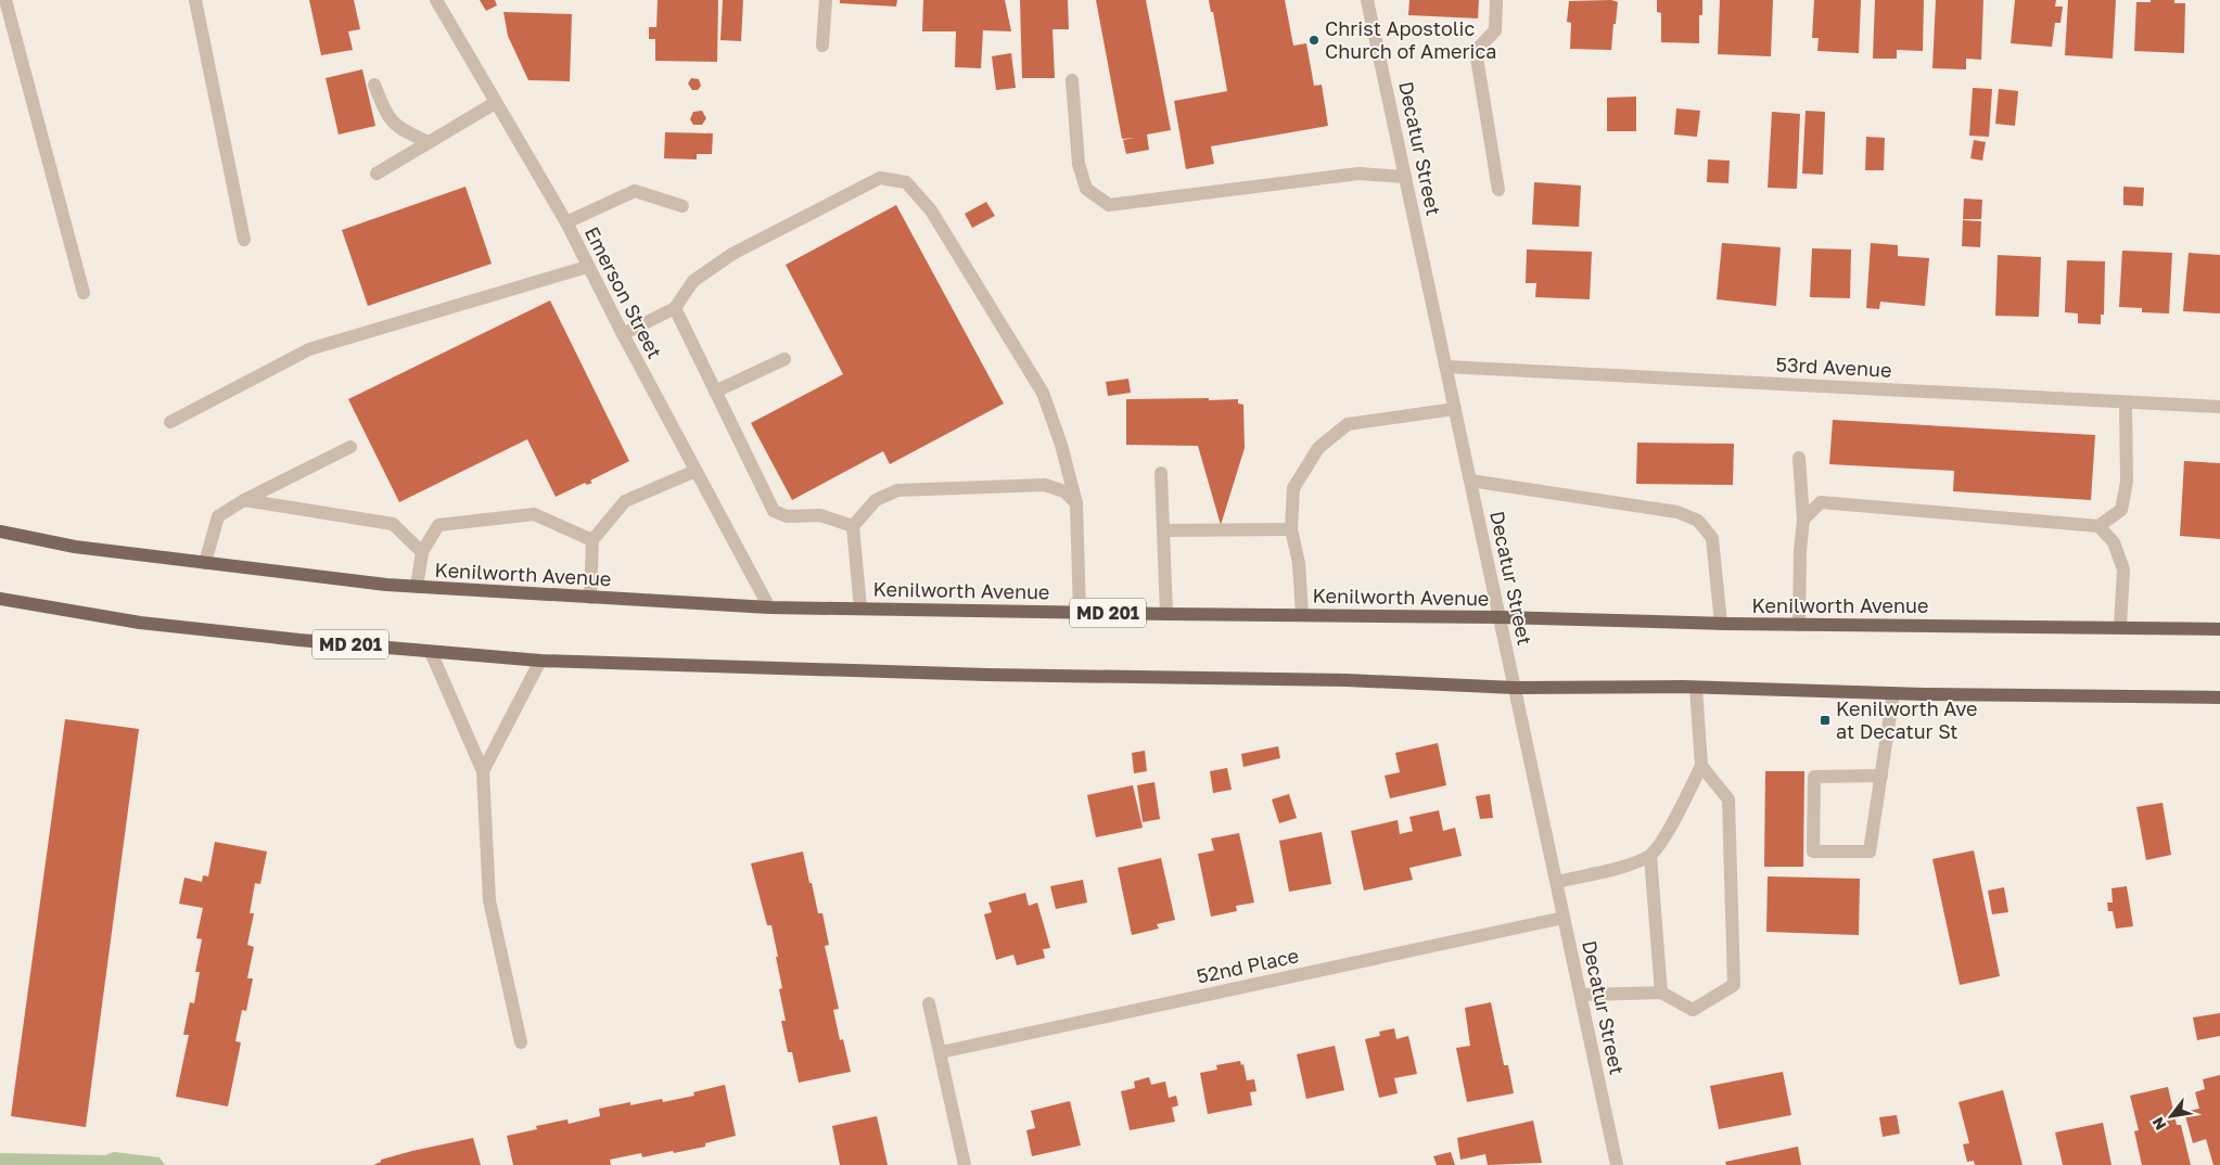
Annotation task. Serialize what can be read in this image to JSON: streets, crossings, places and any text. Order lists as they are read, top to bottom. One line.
{"streets":{"main road":["Kenilworth Avenue","MD 201"],"street":["Decatur Street","Emerson Street","53rd Avenue","52nd Place"]},"crossings":[["Decatur Street","53rd Avenue"],["Decatur Street","Kenilworth Avenue"],["Decatur Street","MD 201"],["Decatur Street","52nd Place"],["Emerson Street","Kenilworth Avenue"]],"places":{"other":["Christ Apostolic Church of America"],"transit":["Kenilworth Ave at Decatur St"]},"north":"bottom left"}
